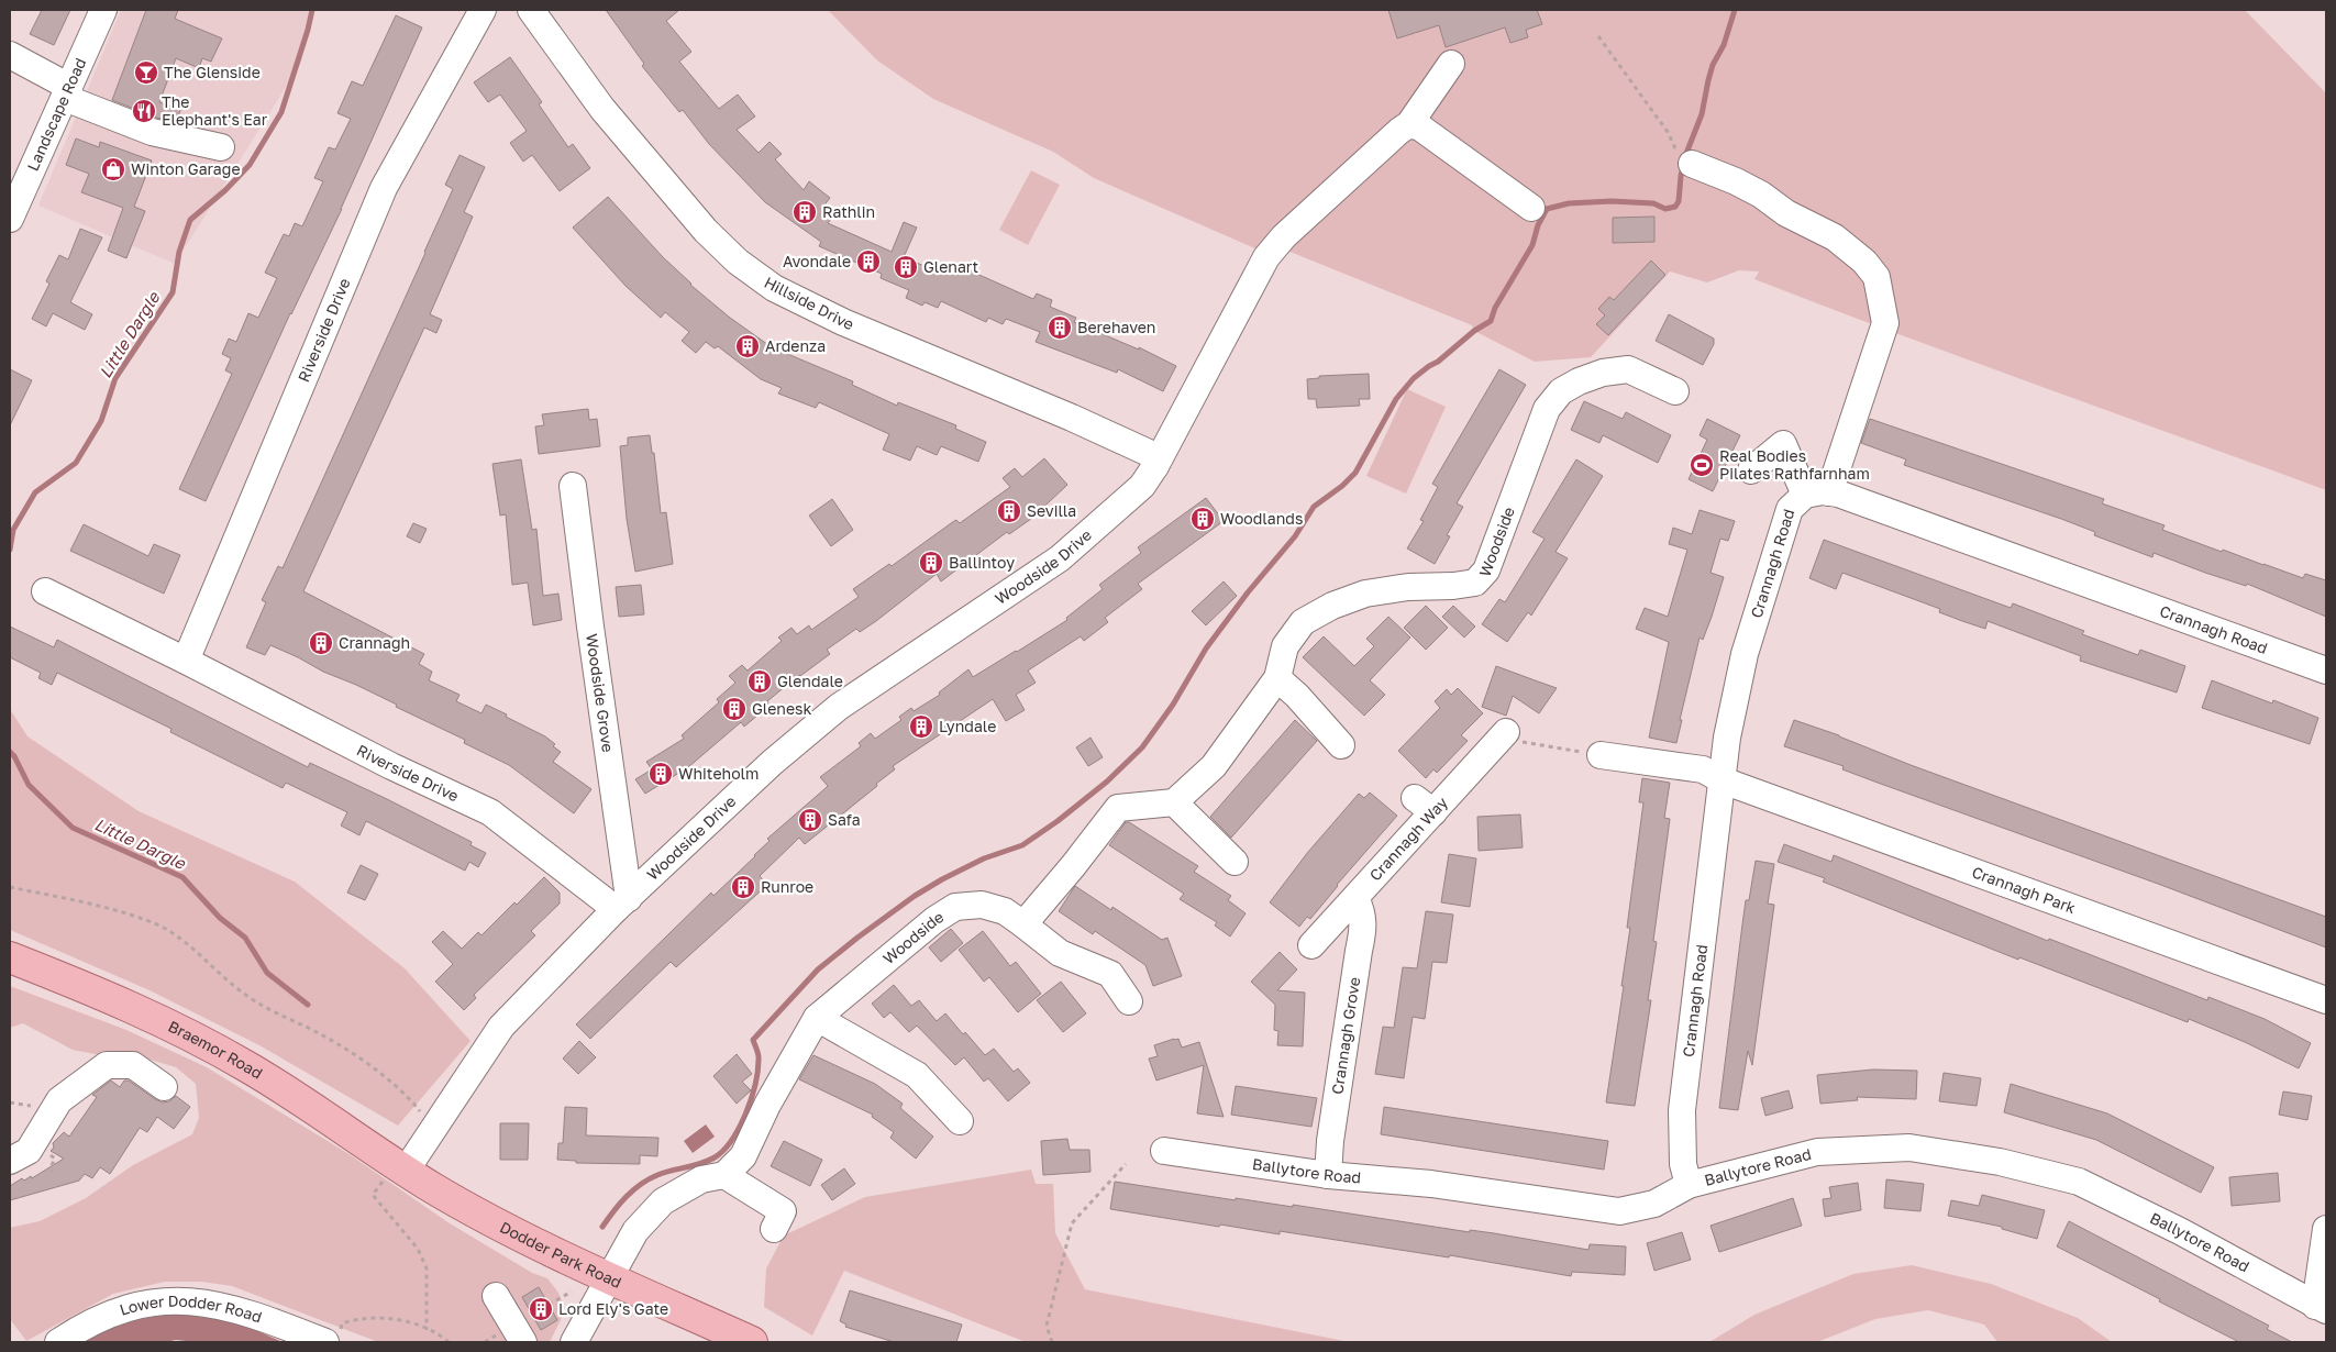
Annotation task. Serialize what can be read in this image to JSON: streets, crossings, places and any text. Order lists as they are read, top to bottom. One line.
{"streets":{"main road":["Braemor Road","Dodder Park Road"],"street":["Landscape Road","Hillside Drive","Riverside Drive","Woodside","Crannagh Road","Woodside Drive","Woodside Grove","Crannagh Way","Crannagh Park","Crannagh Grove","Ballytore Road","Lower Dodder Road"]},"crossings":[["Hillside Drive","Woodside Drive"],["Riverside Drive","Woodside Drive"],["Riverside Drive","Woodside Grove"],["Crannagh Road","Crannagh Park"],["Crannagh Road","Ballytore Road"],["Woodside Drive","Woodside Grove"],["Woodside Drive","Braemor Road"],["Woodside Drive","Dodder Park Road"],["Crannagh Way","Crannagh Grove"],["Crannagh Grove","Ballytore Road"],["Braemor Road","Dodder Park Road"]],"water":["Little Dargle"],"places":{"bar":["The Glenside"],"restaurant":["The Elephant's Ear"],"shop":["Winton Garage"],"building":["Rathlin","Avondale","Glenart","Berehaven","Ardenza","Sevilla","Woodlands","Ballintoy","Crannagh","Glendale","Glenesk","Lyndale","Whiteholm","Safa","Runroe","Lord Ely's Gate"],"sports":["Real Bodies Pilates Rathfarnham"]}}
